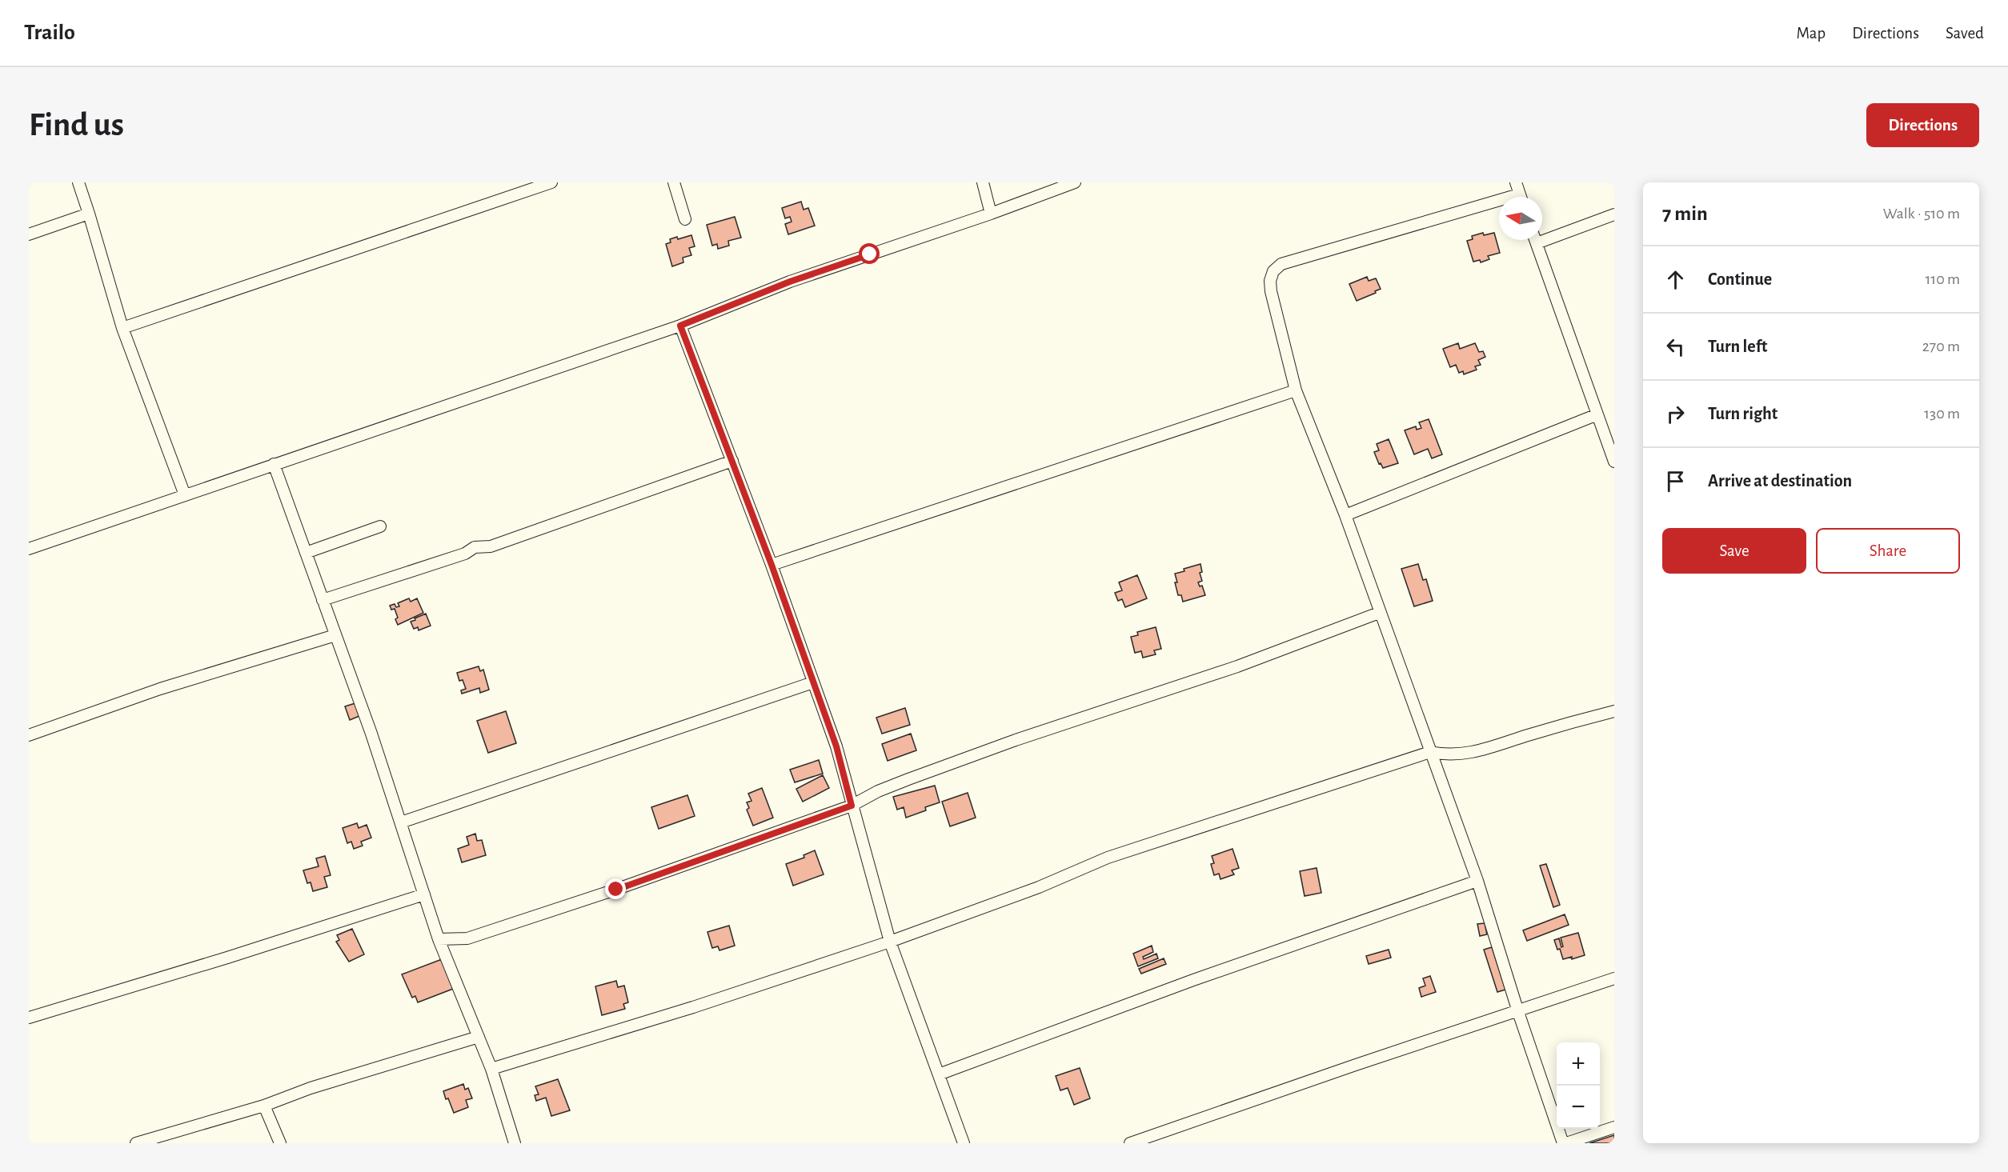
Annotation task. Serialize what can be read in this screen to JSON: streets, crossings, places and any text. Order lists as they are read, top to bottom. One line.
{"north":"left","page":{"header":"Trailo","nav":["Map","Directions","Saved"],"buttons":["Directions",["Save","Share"]],"title":"Find us","heading":["7 min","Walk · 510 m"],"list":[["Continue","110 m"],["Turn left","270 m"],["Turn right","130 m"],"Arrive at destination"],"map_buttons":["+","−"]}}
